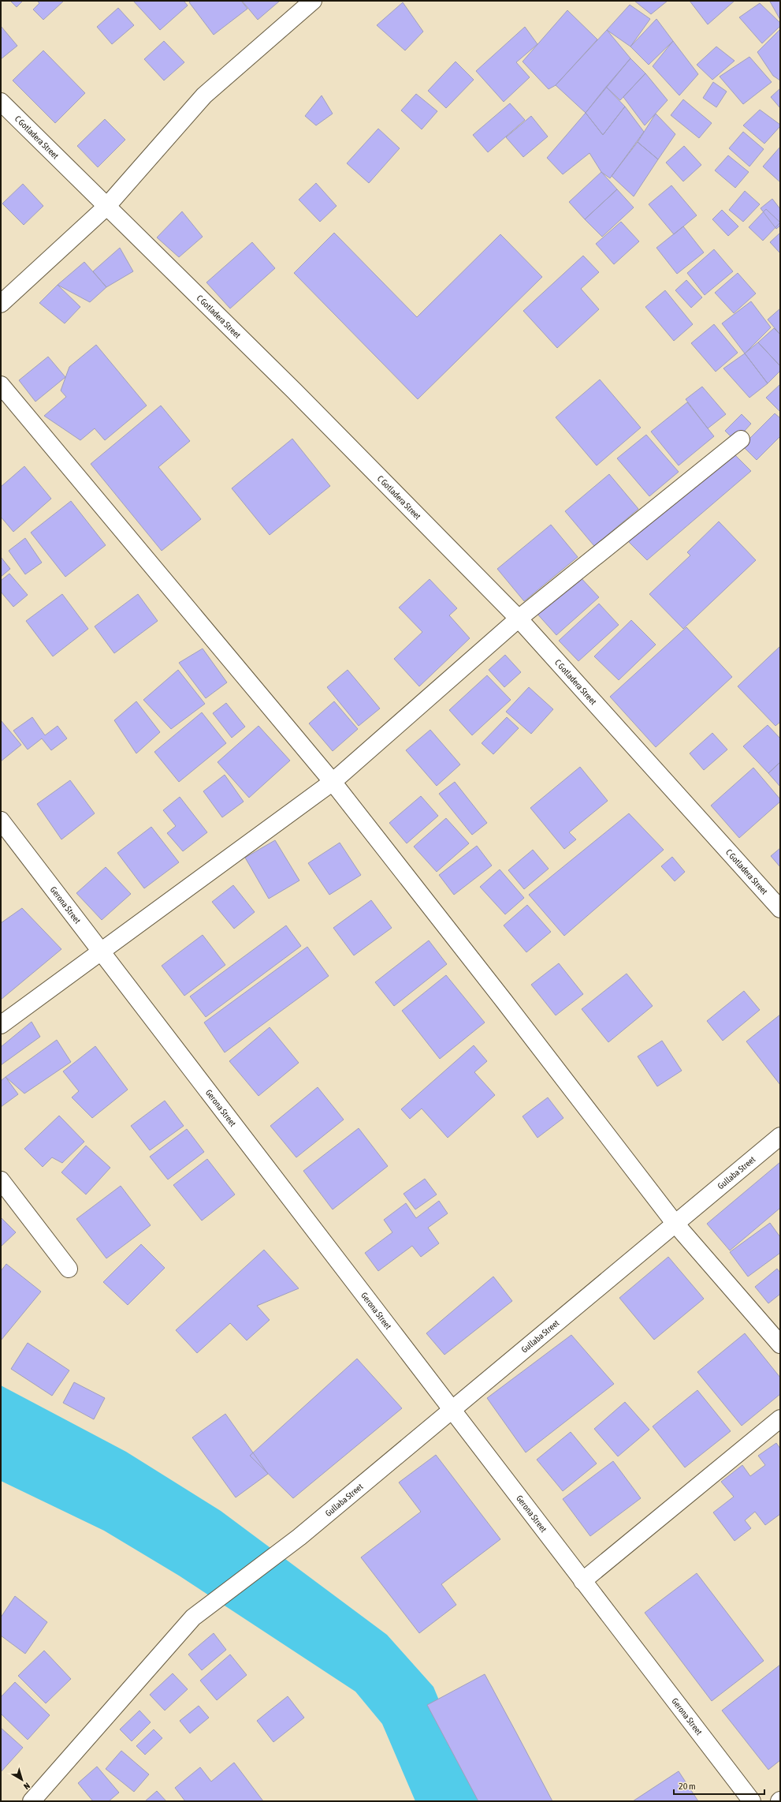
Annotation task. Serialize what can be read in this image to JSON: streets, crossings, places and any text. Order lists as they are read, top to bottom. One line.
{"streets":{"street":["C Gotladera Street","Gerona Street","Gullaba Street"]},"crossings":[["Gerona Street","Gullaba Street"]],"scale_bar":"20 m","north":"bottom right"}
